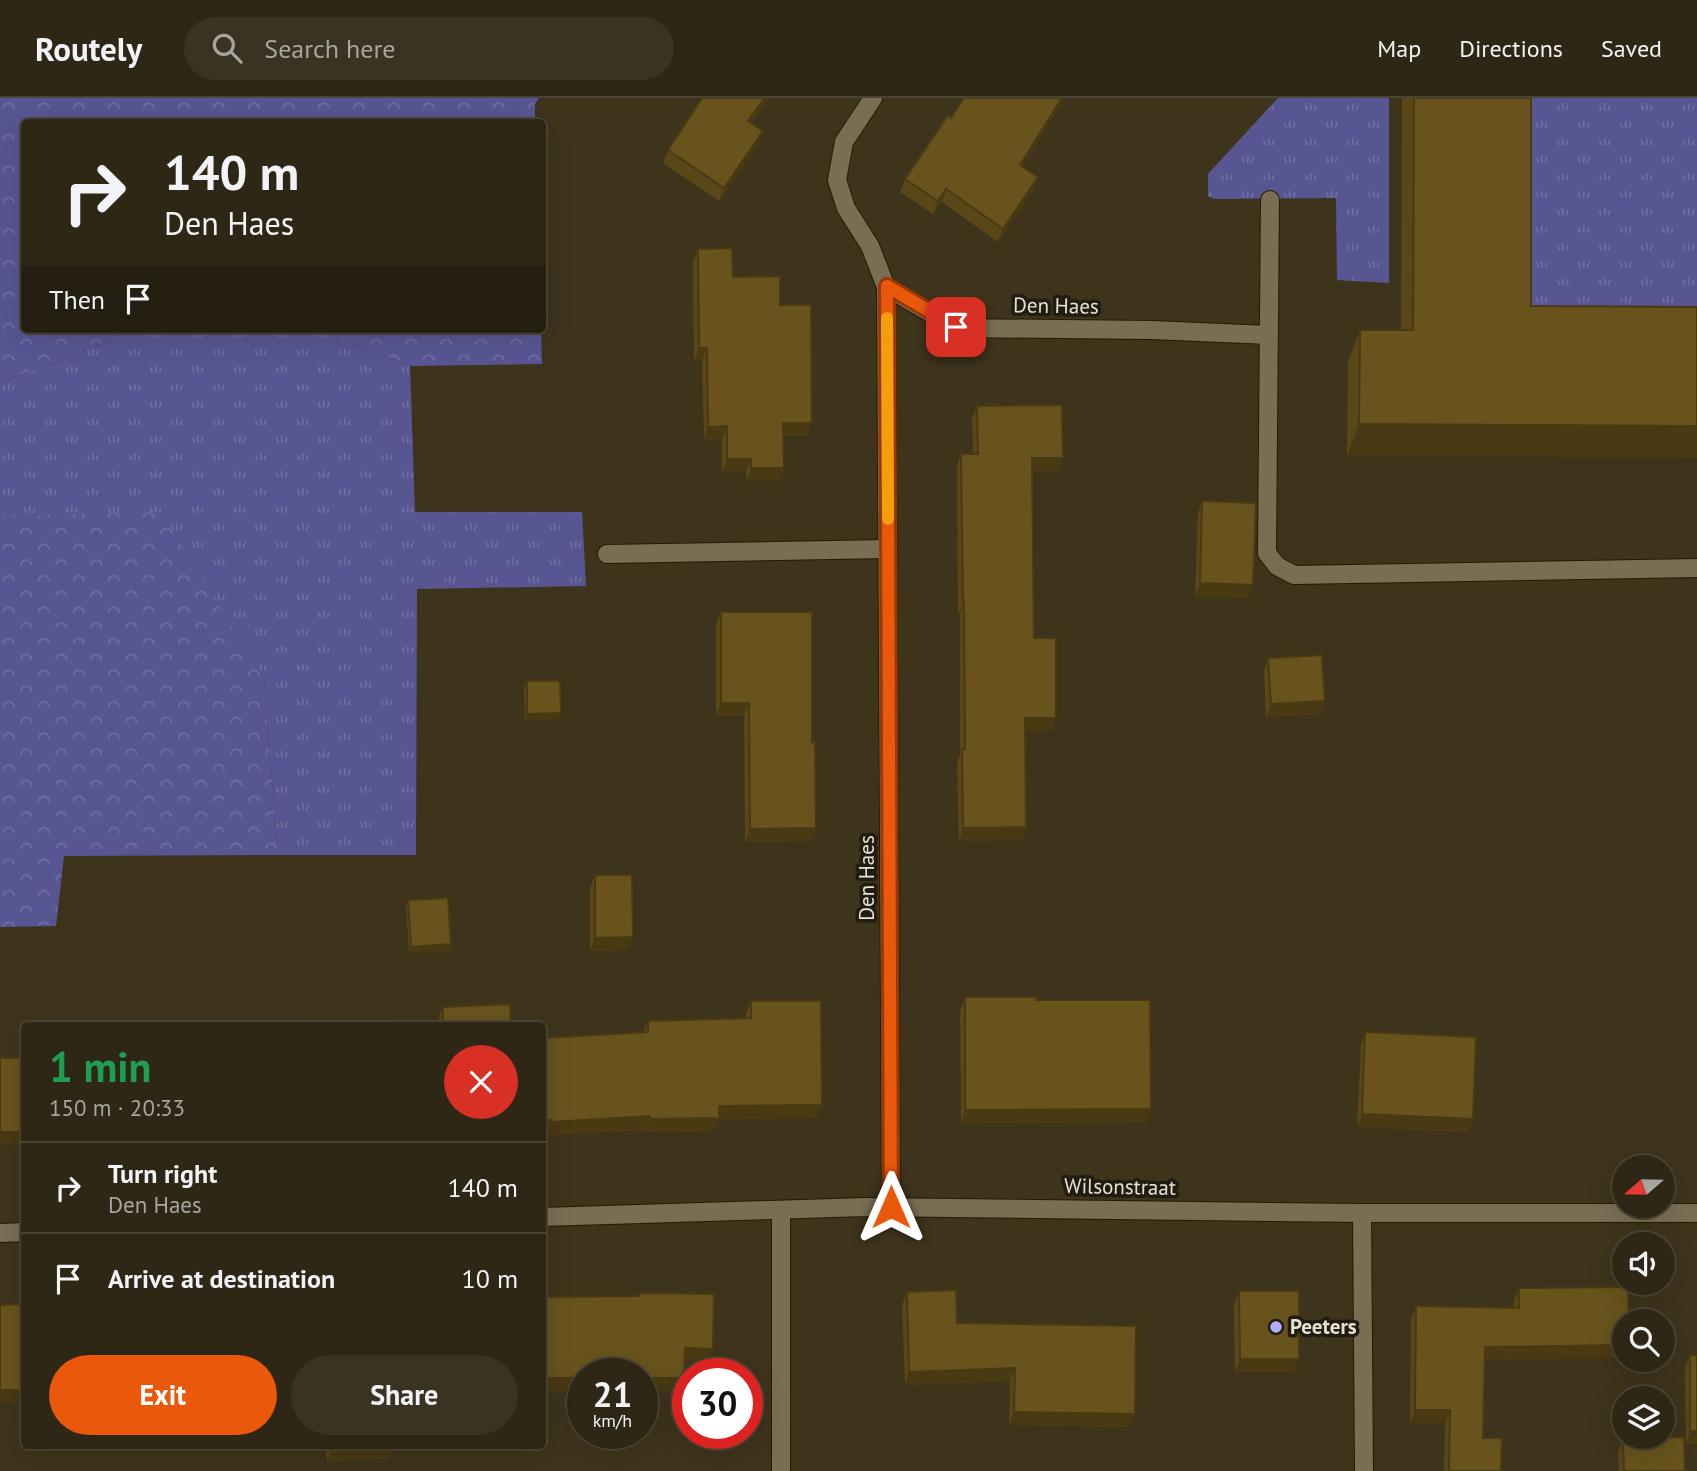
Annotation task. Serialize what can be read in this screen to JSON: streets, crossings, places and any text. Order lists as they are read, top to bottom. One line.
{"streets":{"street":["Den Haes","Wilsonstraat"]},"crossings":[["Den Haes","Wilsonstraat"]],"places":["Peeters"],"north":"left","page":{"header":"Routely","search":"Search here","nav":["Map","Directions","Saved"],"turn":["140 m","Den Haes"],"then":"Then","heading":["1 min","150 m · 20:33"],"list":[{"name":"Turn right","note":"Den Haes","value":"140 m"},{"name":"Arrive at destination","value":"10 m"}],"buttons":["Exit","Share"],"speed":"21 km/h","limit":"30"}}
